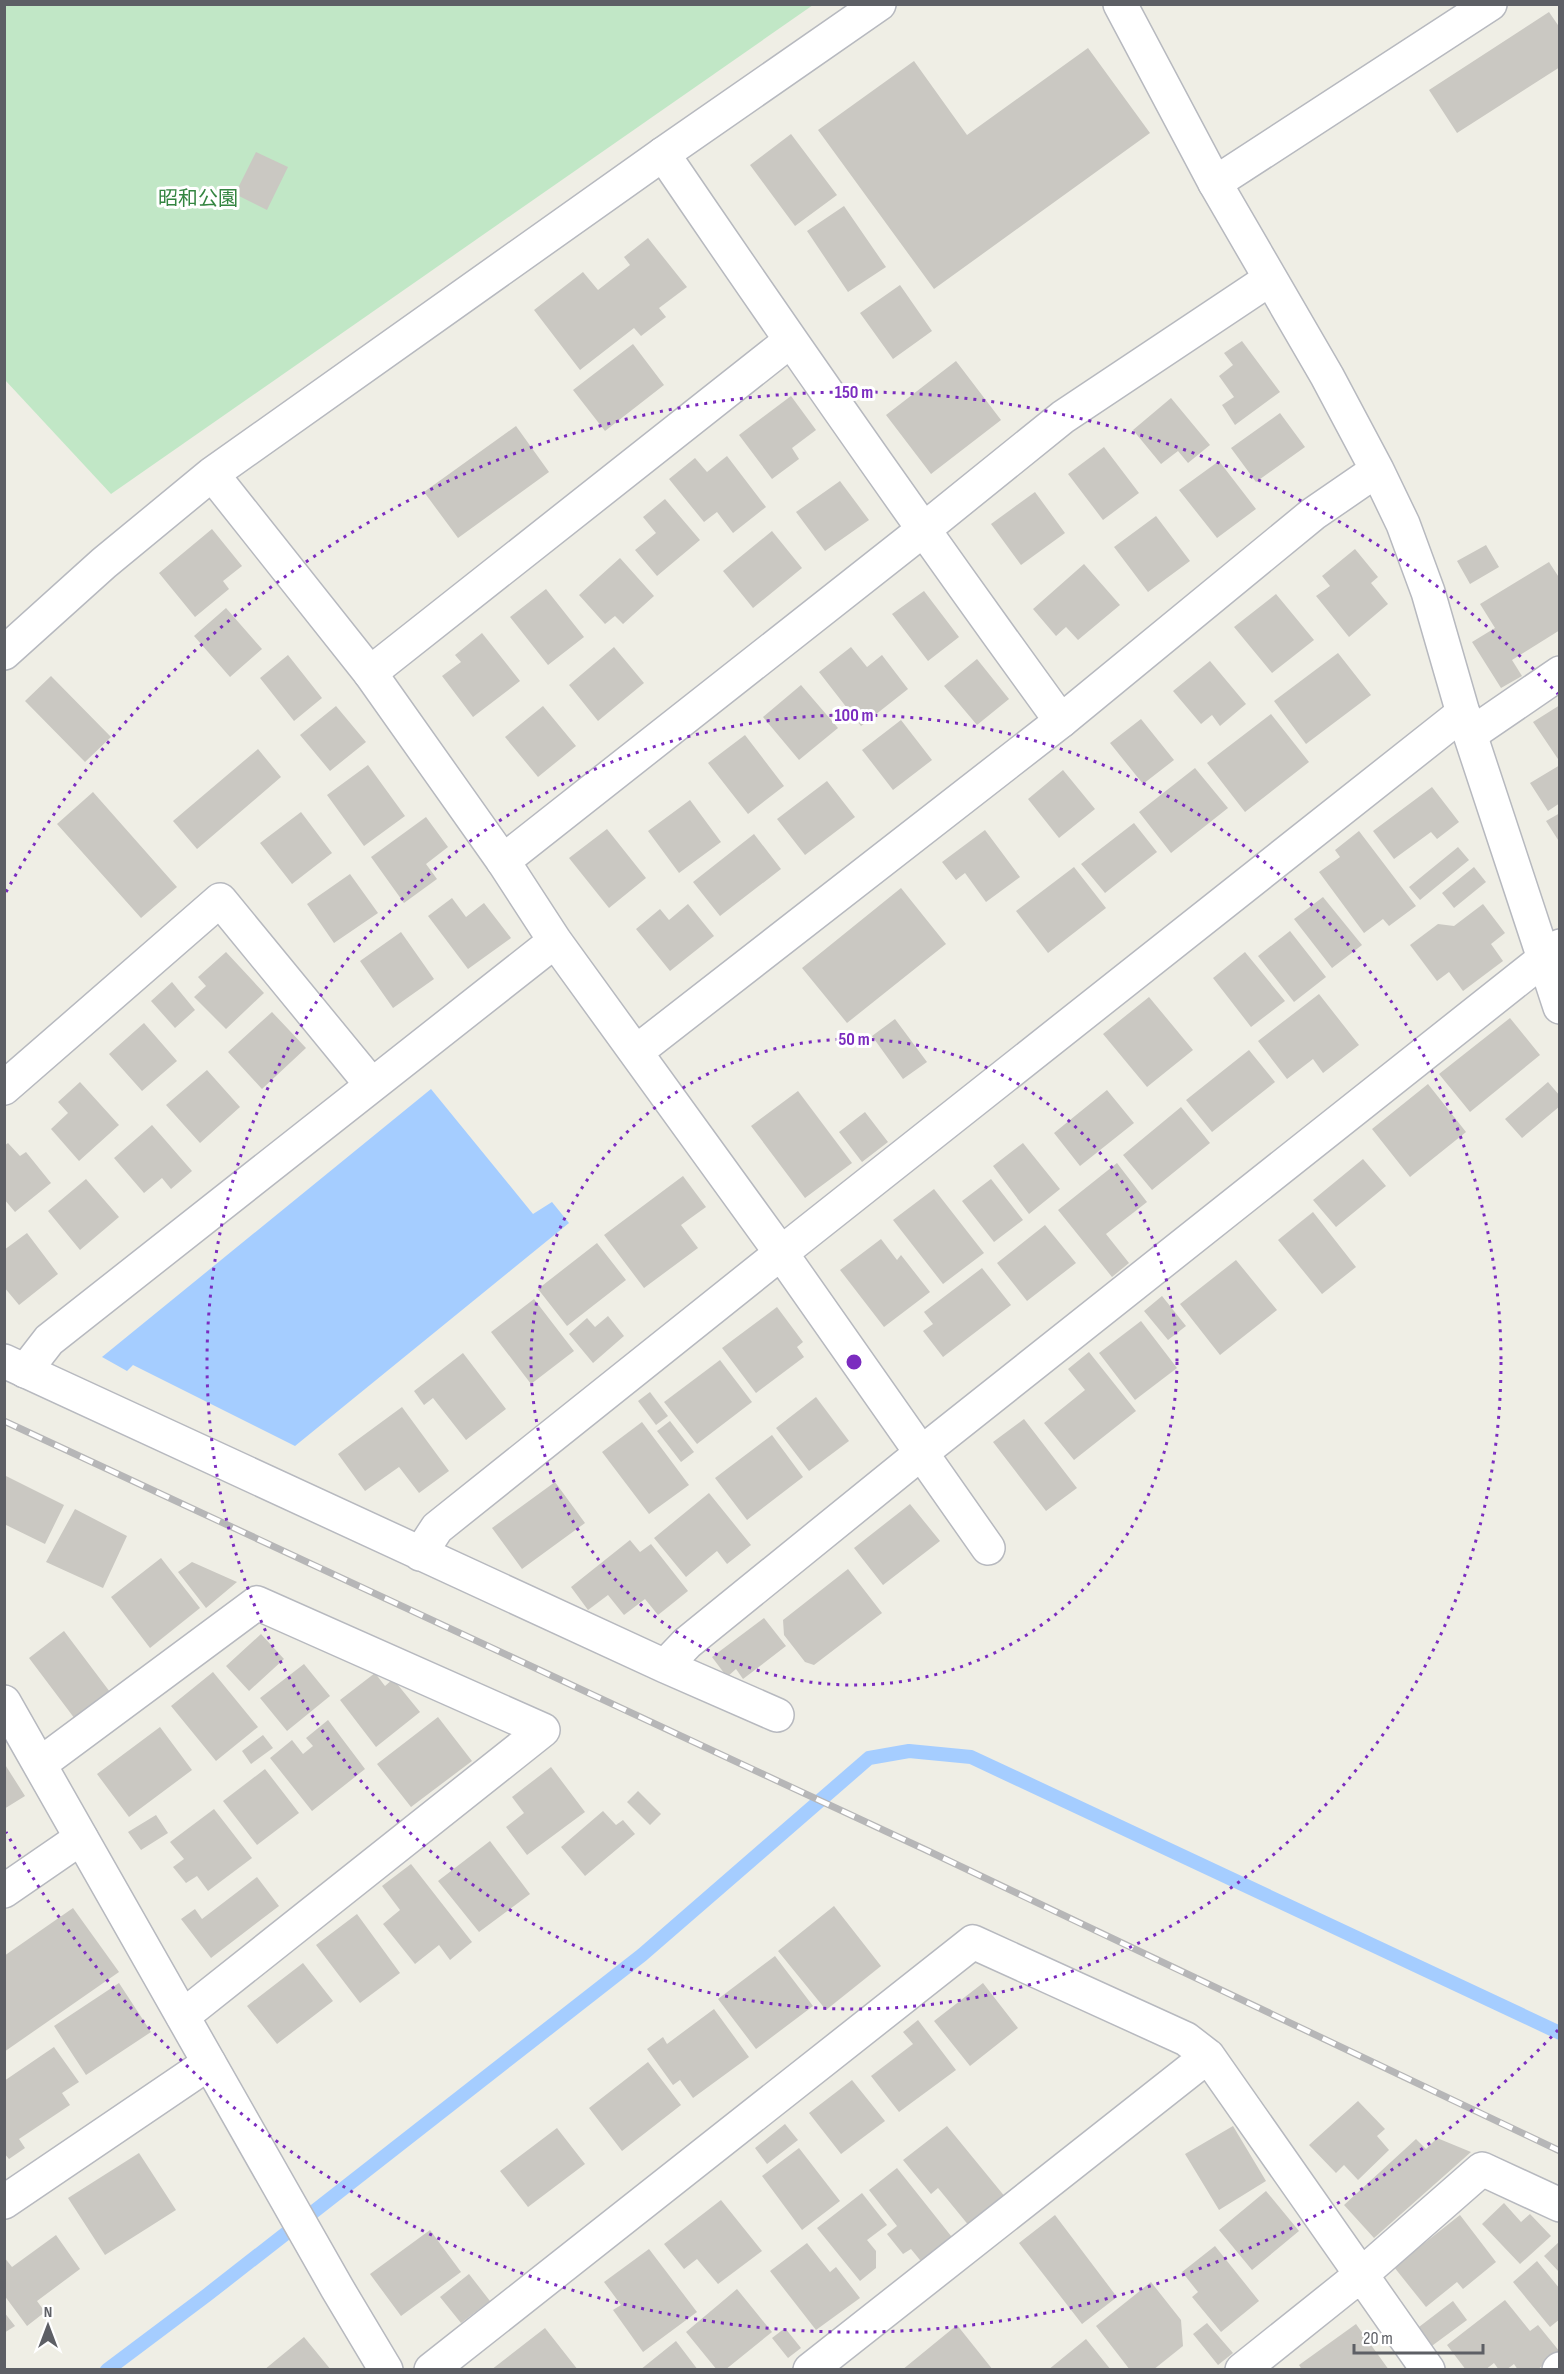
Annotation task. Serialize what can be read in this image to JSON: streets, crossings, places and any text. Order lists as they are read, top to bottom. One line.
{"parks":["昭和公園"],"scale_bar":"20 m","north":"top","rings":["150 m","100 m","50 m"]}
